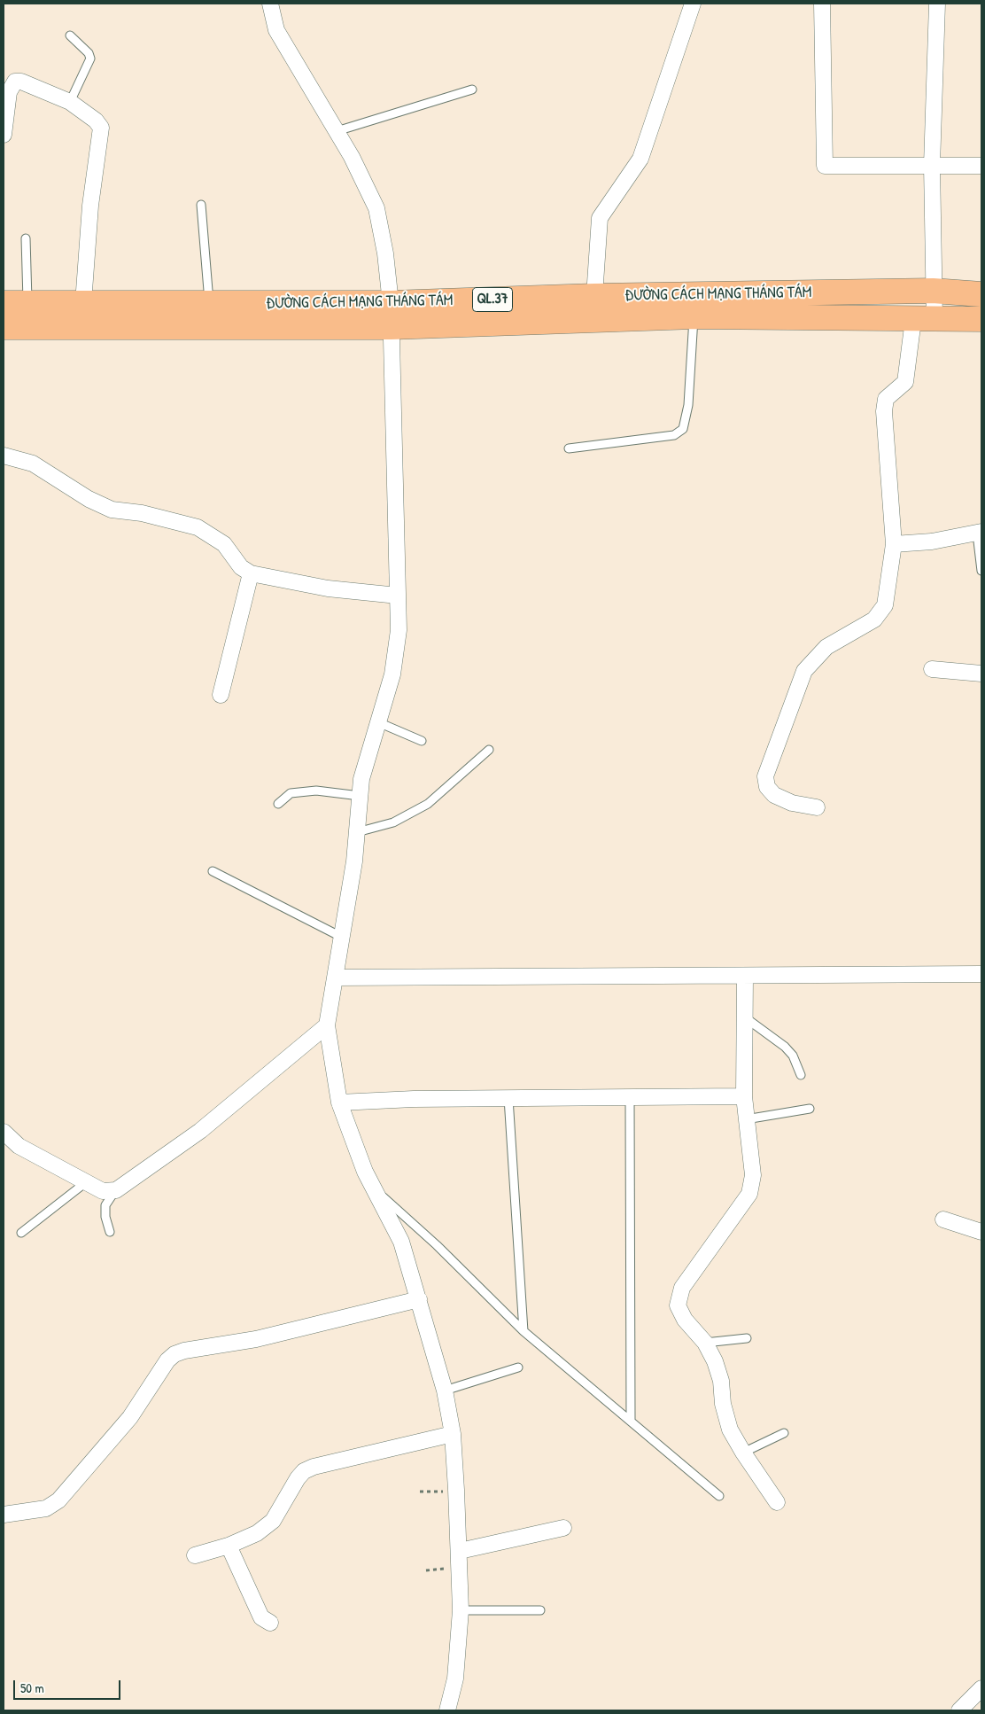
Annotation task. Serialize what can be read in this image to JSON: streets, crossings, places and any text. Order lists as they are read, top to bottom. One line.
{"streets":{"main road":["ĐƯỜNG CÁCH MẠNG THÁNG TÁM","QL.37"]},"scale_bar":"50 m"}
